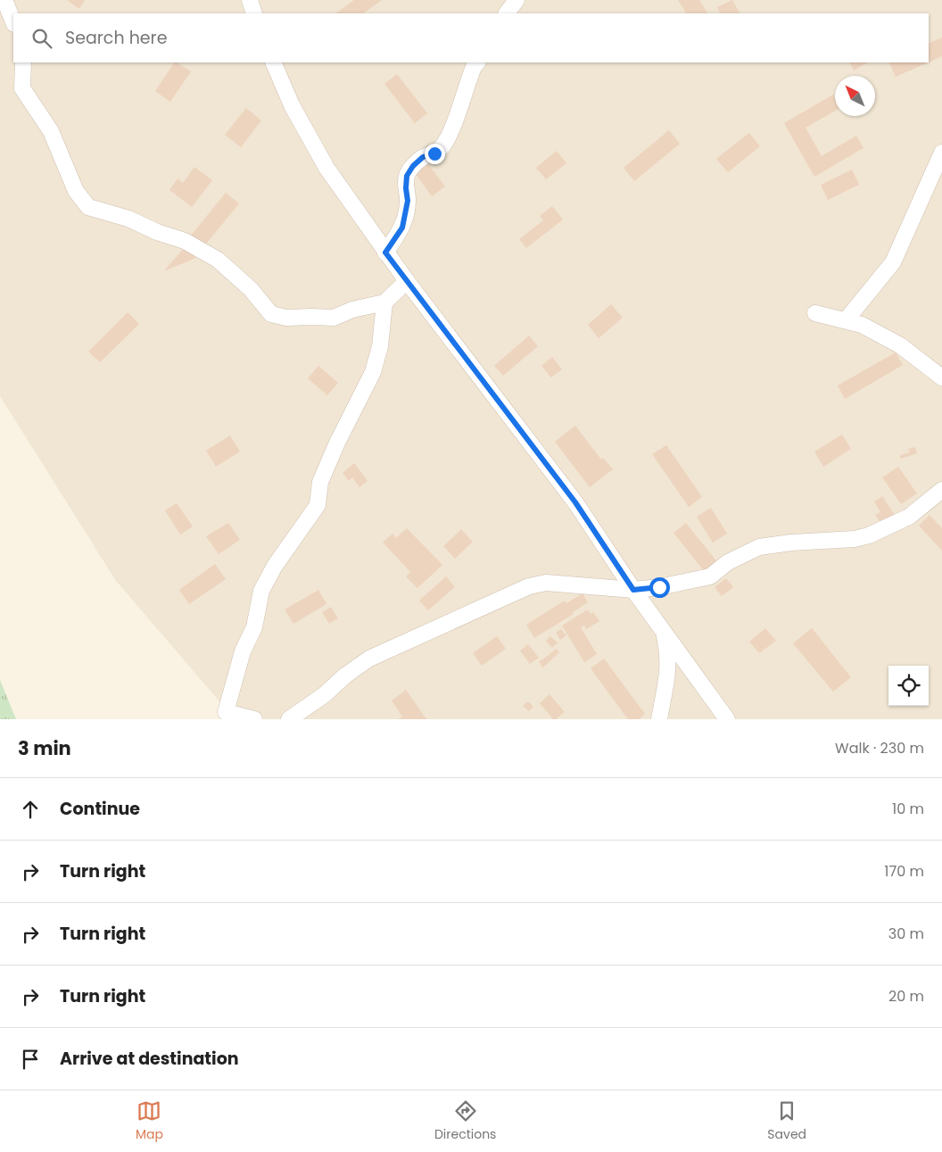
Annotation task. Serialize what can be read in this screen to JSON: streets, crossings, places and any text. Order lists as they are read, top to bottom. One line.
{"north":"top left","page":{"search":"Search here","heading":["3 min","Walk · 230 m"],"list":[["Continue","10 m"],["Turn right","170 m"],["Turn right","30 m"],["Turn right","20 m"],"Arrive at destination"],"nav":["Map","Directions","Saved"]}}
